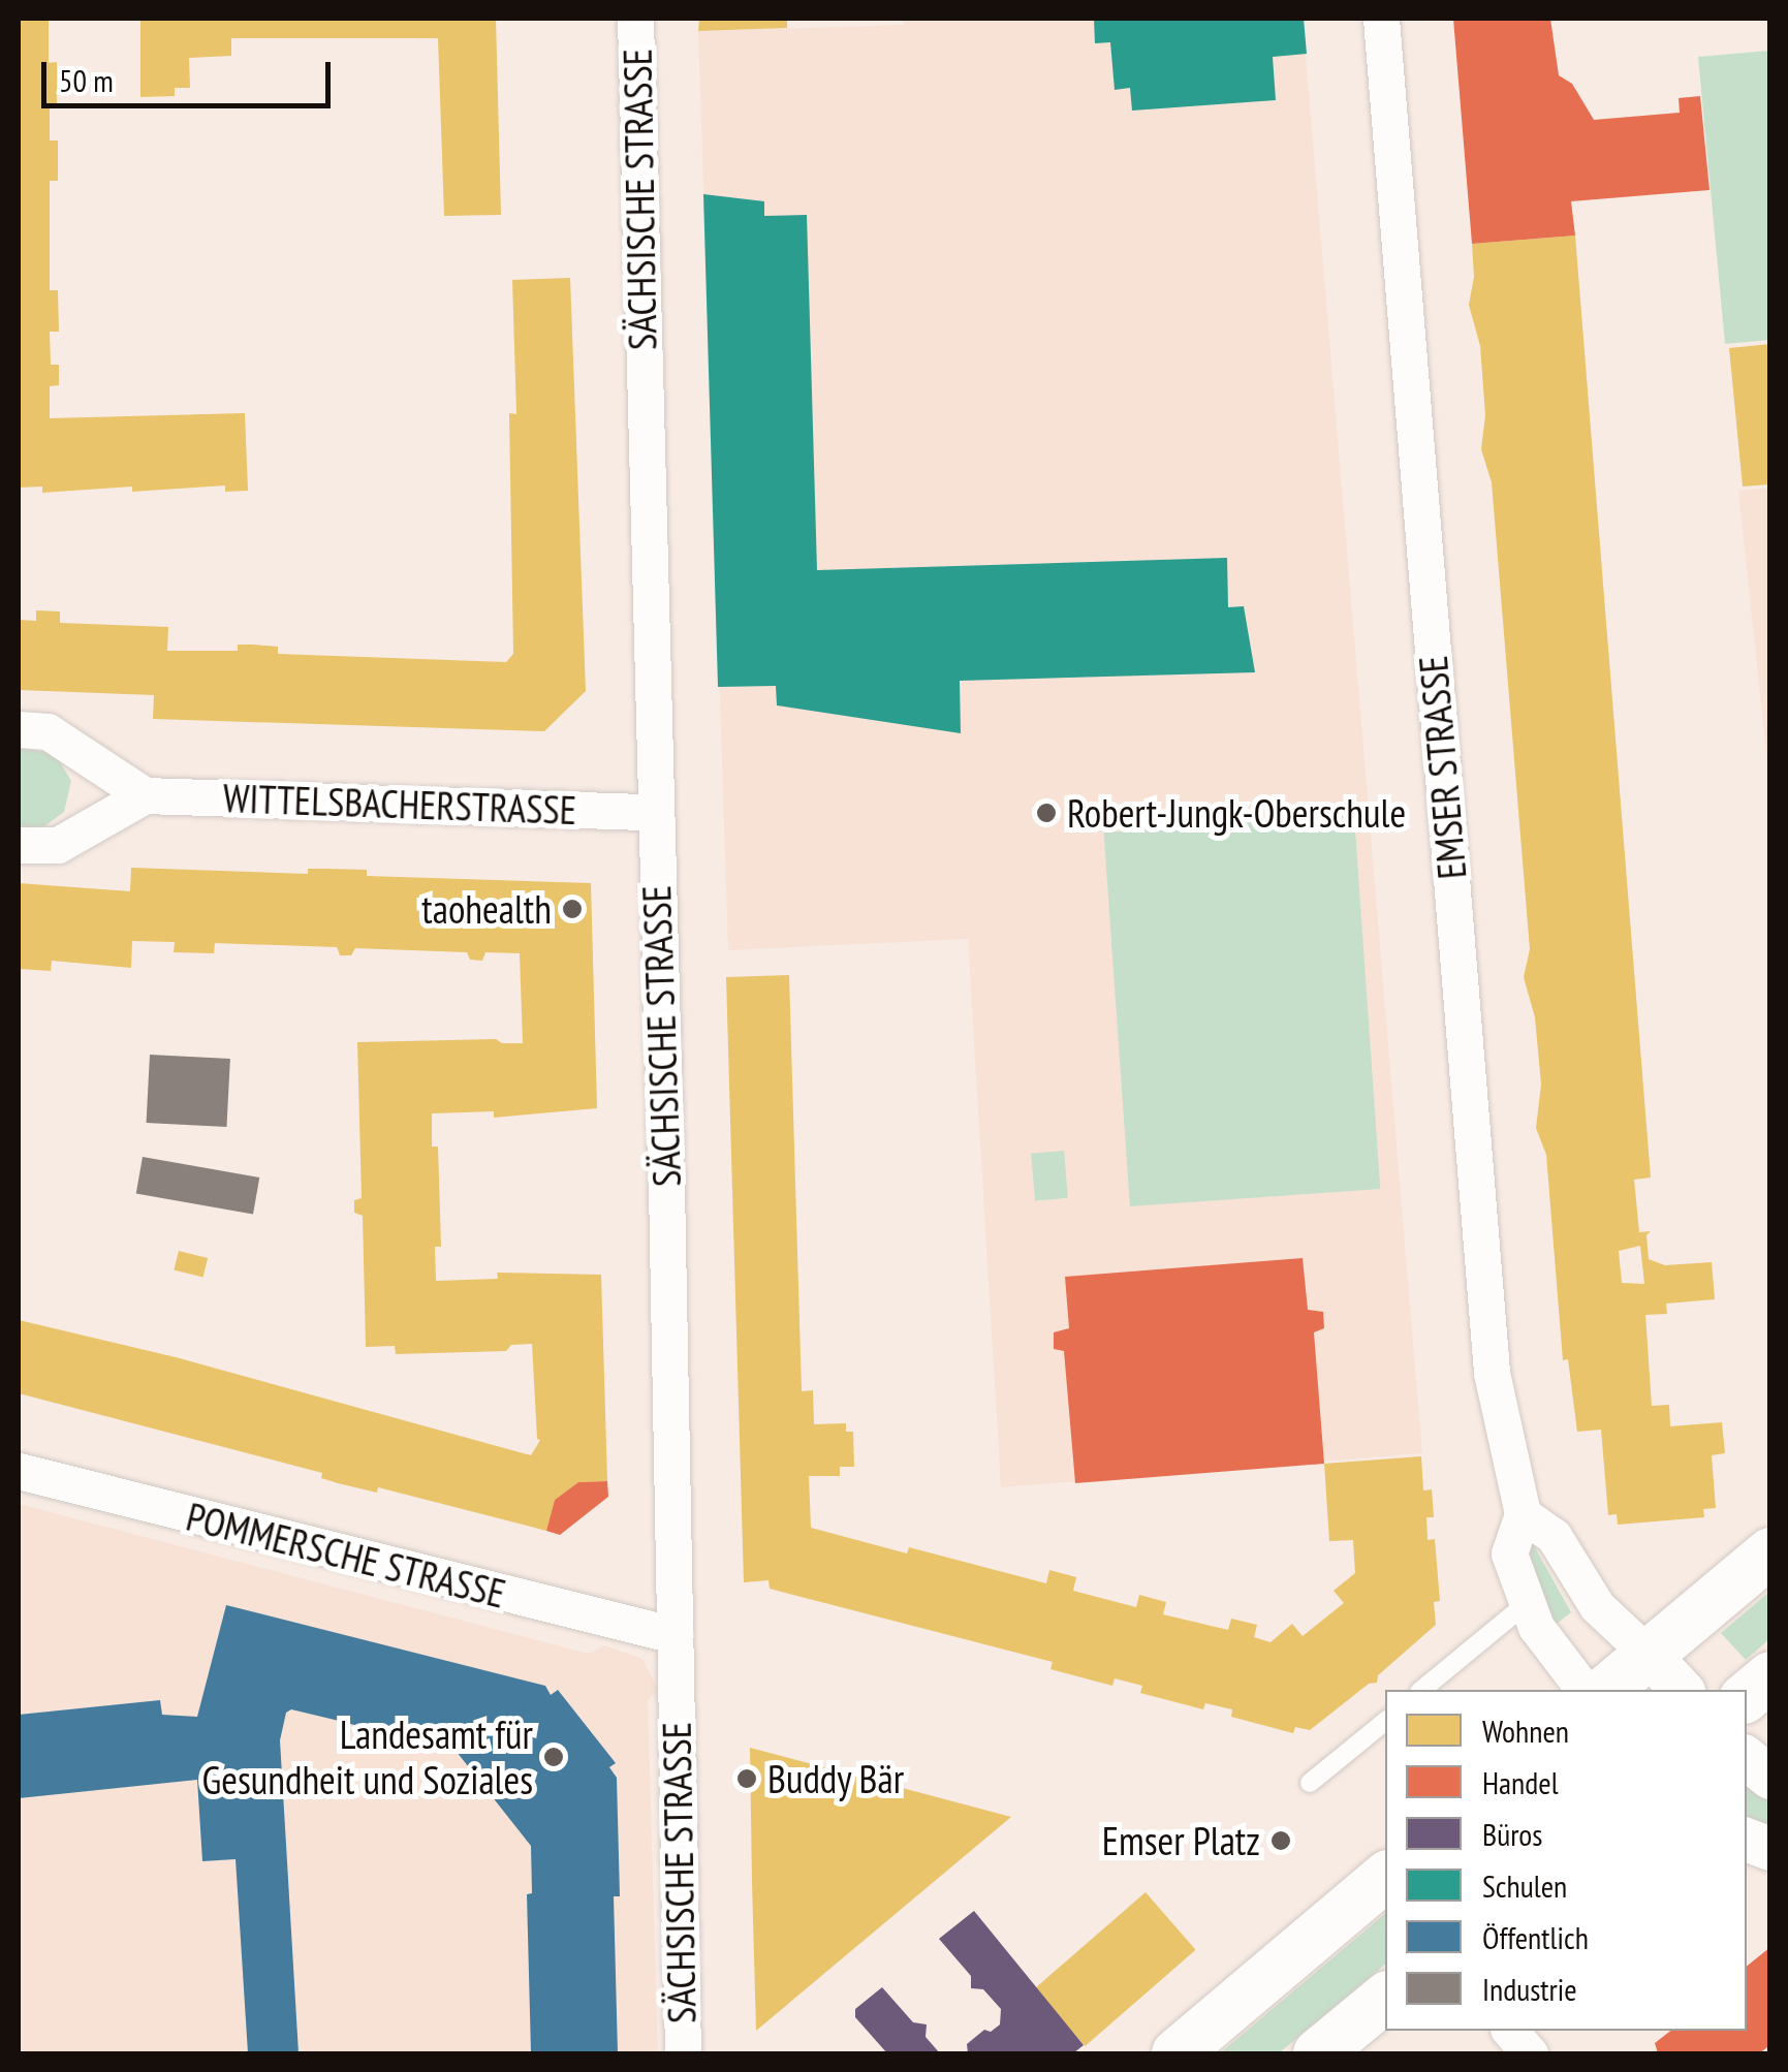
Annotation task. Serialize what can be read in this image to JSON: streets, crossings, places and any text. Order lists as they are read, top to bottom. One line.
{"streets":{"street":["SÄCHSISCHE STRASSE","EMSER STRASSE","WITTELSBACHERSTRASSE","POMMERSCHE STRASSE"]},"crossings":[["SÄCHSISCHE STRASSE","WITTELSBACHERSTRASSE"],["SÄCHSISCHE STRASSE","POMMERSCHE STRASSE"]],"places":["Robert-Jungk-Oberschule","taohealth","Landesamt für Gesundheit und Soziales","Buddy Bär","Emser Platz"],"legend":["Wohnen","Handel","Büros","Schulen","Öffentlich","Industrie"],"scale_bar":"50 m"}
